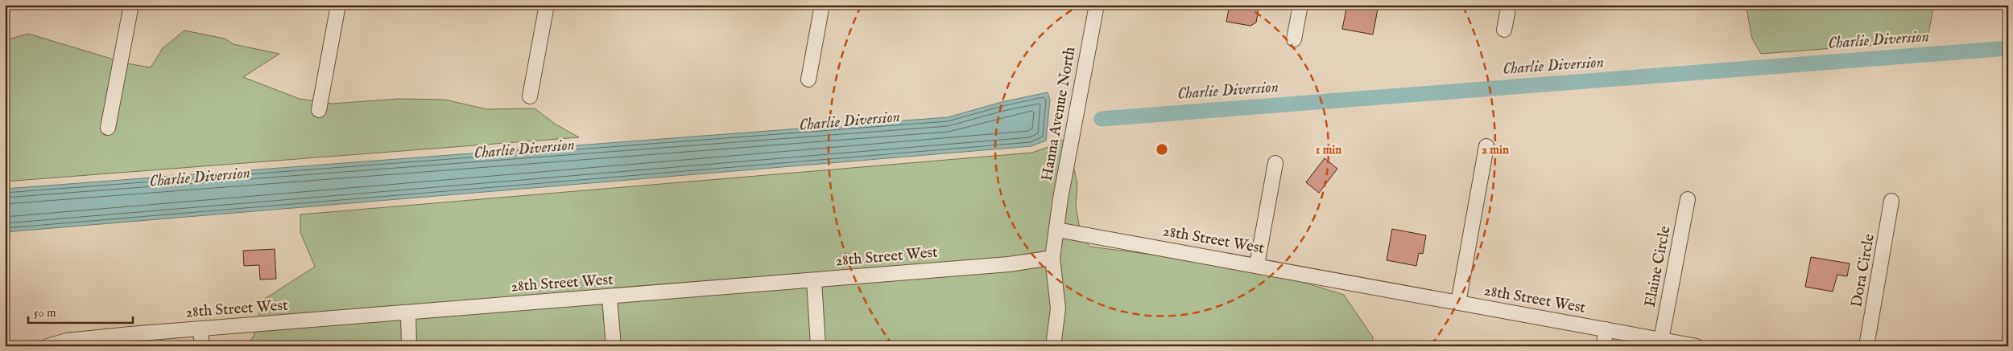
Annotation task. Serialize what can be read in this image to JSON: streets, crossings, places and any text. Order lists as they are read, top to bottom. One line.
{"streets":{"street":["Hanna Avenue North","28th Street West","Elaine Circle","Dora Circle"]},"crossings":[["Hanna Avenue North","28th Street West"],["28th Street West","Elaine Circle"]],"water":["Charlie Diversion"],"scale_bar":"50 m","rings":["1 min","2 min"]}
